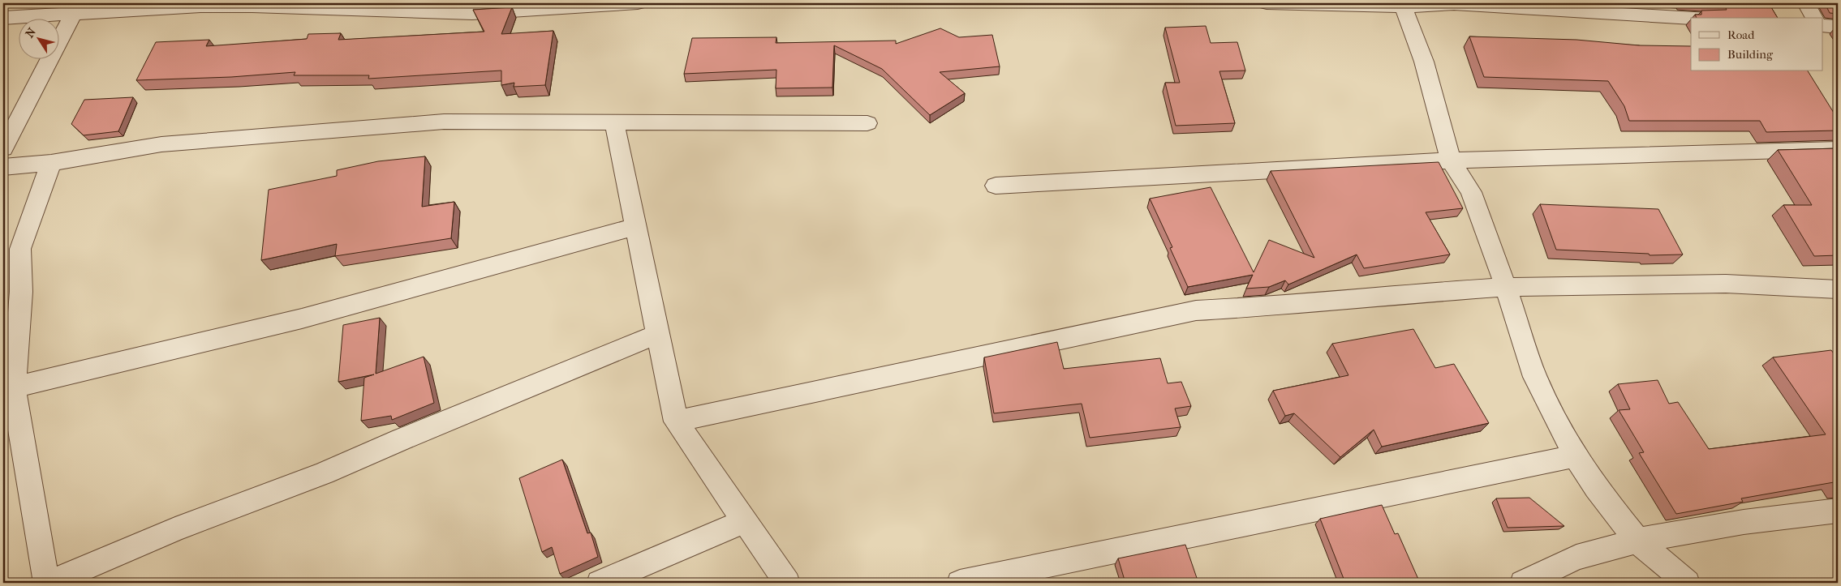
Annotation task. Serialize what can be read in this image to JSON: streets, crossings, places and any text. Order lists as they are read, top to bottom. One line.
{"legend":["Road","Building"],"north":"top left"}
